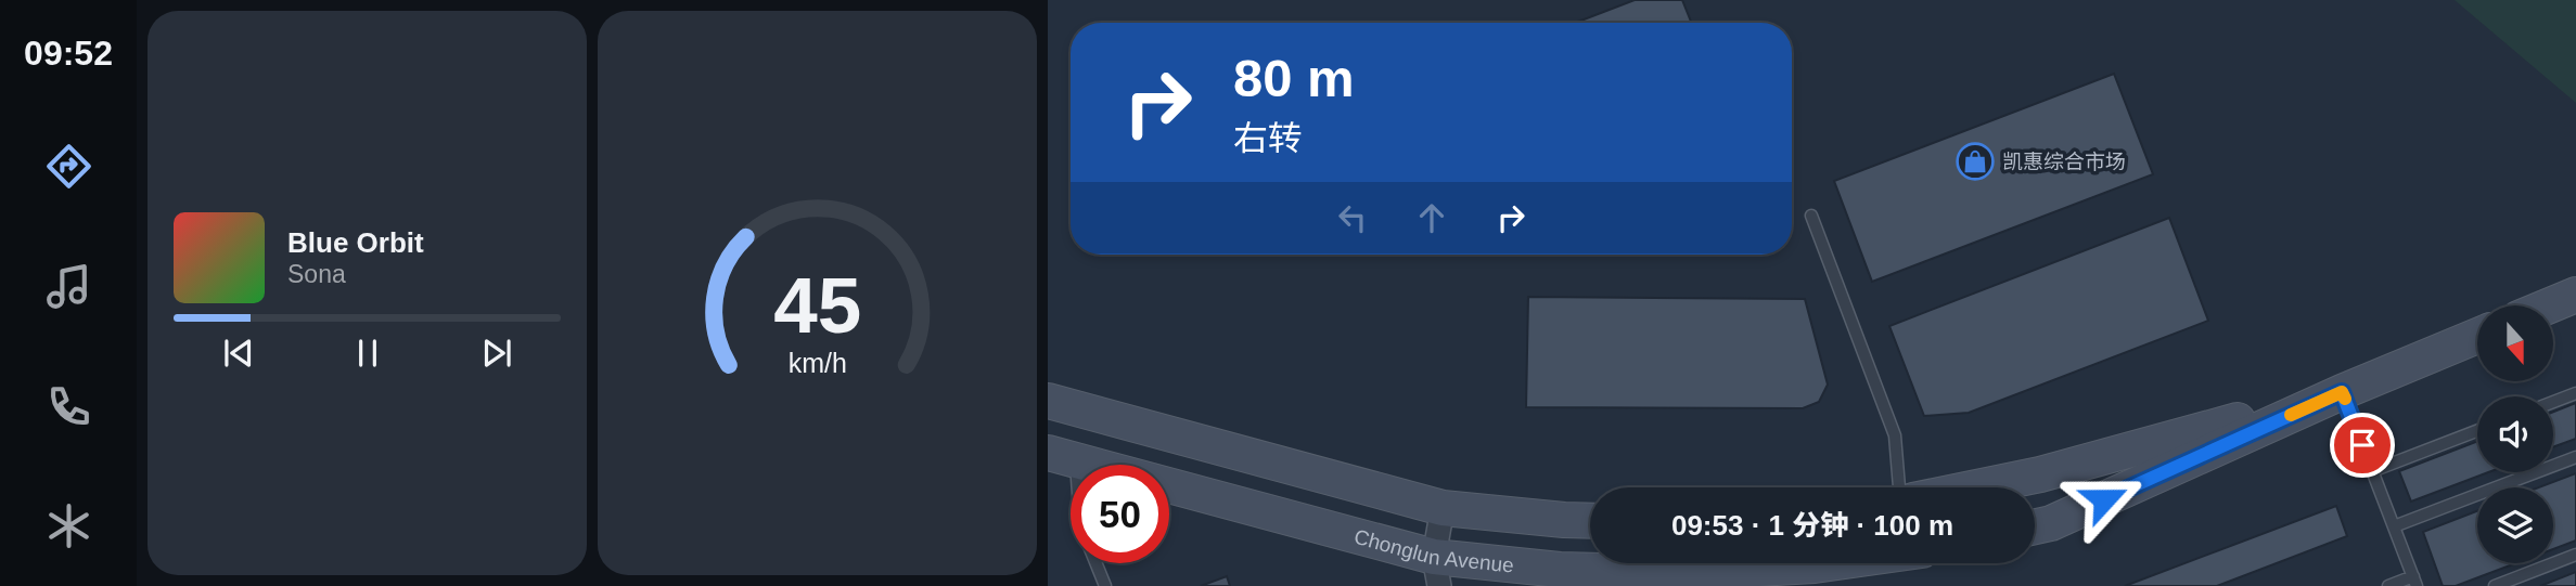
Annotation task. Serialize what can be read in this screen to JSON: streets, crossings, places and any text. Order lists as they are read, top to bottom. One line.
{"streets":{"main road":["Chonglun Avenue"]},"places":{"shop":["凯惠综合市场"]},"north":"bottom","page":{"tabs":"09:52","turn":["80 m","右转"],"song":["Blue Orbit","Sona"],"limit":"50","trip":"09:53 · 1 分钟 · 100 m","gauge":["45","km/h"]}}
